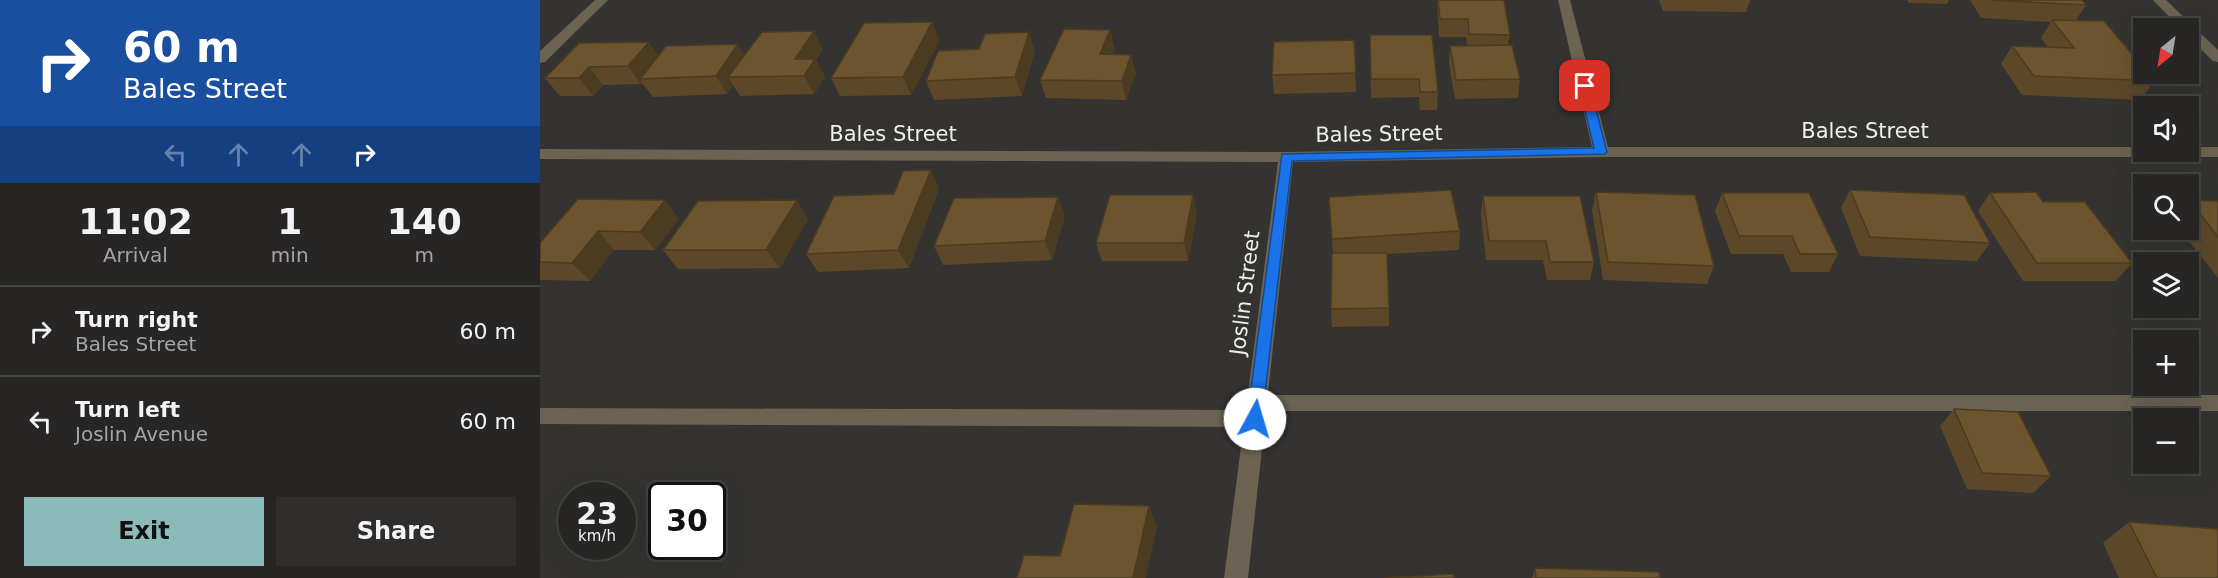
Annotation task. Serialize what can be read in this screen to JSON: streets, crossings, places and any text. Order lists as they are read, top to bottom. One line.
{"streets":{"street":["Bales Street","Joslin Street"]},"crossings":[["Bales Street","Joslin Street"]],"north":"bottom left","page":{"turn":["60 m","Bales Street"],"map_buttons":["+","−"],"eta":["11:02","Arrival","1","min","140","m"],"list":[{"name":"Turn right","note":"Bales Street","value":"60 m"},{"name":"Turn left","note":"Joslin Avenue","value":"60 m"}],"speed":"23 km/h","limit":"30","buttons":["Exit","Share"]}}
